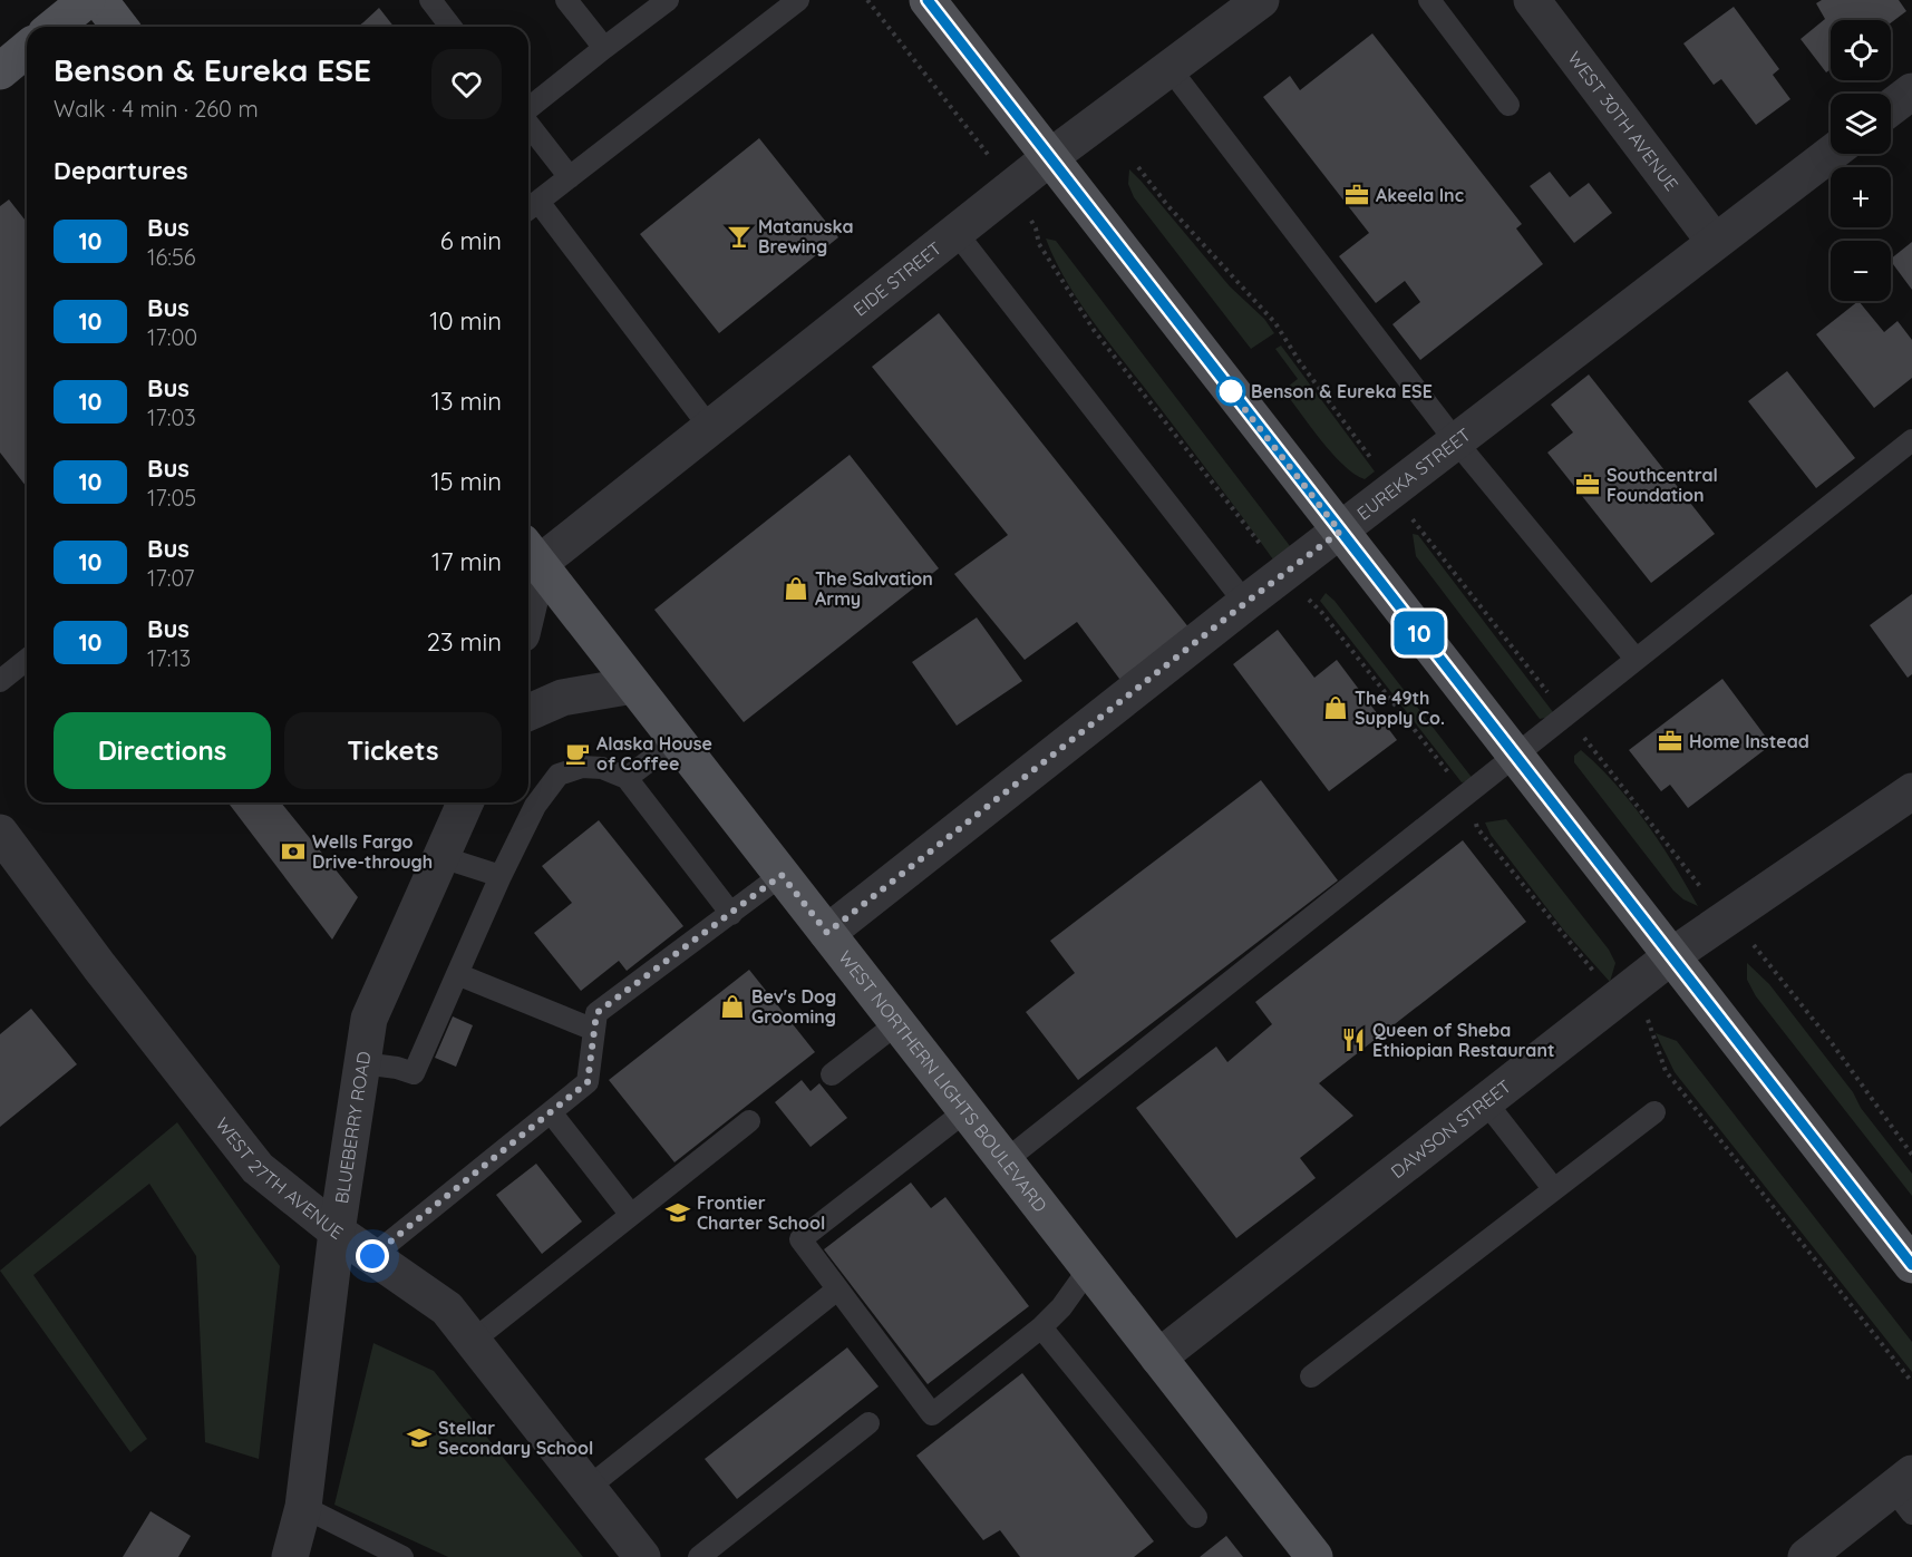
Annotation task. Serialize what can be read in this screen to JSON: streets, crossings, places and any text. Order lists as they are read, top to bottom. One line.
{"streets":{"main road":["WEST NORTHERN LIGHTS BOULEVARD"],"street":["WEST 30TH AVENUE","EIDE STREET","EUREKA STREET","BLUEBERRY ROAD","DAWSON STREET","WEST 27TH AVENUE"]},"crossings":[["WEST 30TH AVENUE","EUREKA STREET"],["EIDE STREET","WEST NORTHERN LIGHTS BOULEVARD"],["EUREKA STREET","WEST NORTHERN LIGHTS BOULEVARD"],["WEST NORTHERN LIGHTS BOULEVARD","DAWSON STREET"],["BLUEBERRY ROAD","WEST 27TH AVENUE"]],"places":{"office":["Akeela Inc","Southcentral Foundation","Home Instead"],"bar":["Matanuska Brewing"],"other":["Benson & Eureka ESE"],"shop":["The Salvation Army","The 49th Supply Co.","Bev's Dog Grooming"],"cafe":["Alaska House of Coffee"],"bank":["Wells Fargo Drive-through"],"restaurant":["Queen of Sheba Ethiopian Restaurant"],"school or university":["Frontier Charter School","Stellar Secondary School"]},"lines":["bus line 10"],"page":{"on_map":"10","map_buttons":["+","−"],"heading":[["Benson & Eureka ESE","Walk · 4 min · 260 m"],"Departures"],"list":[{"mark":"10","name":"Bus","note":"16:56","value":"6 min"},{"mark":"10","name":"Bus","note":"17:00","value":"10 min"},{"mark":"10","name":"Bus","note":"17:03","value":"13 min"},{"mark":"10","name":"Bus","note":"17:05","value":"15 min"},{"mark":"10","name":"Bus","note":"17:07","value":"17 min"},{"mark":"10","name":"Bus","note":"17:13","value":"23 min"}],"buttons":["Directions","Tickets"]}}
